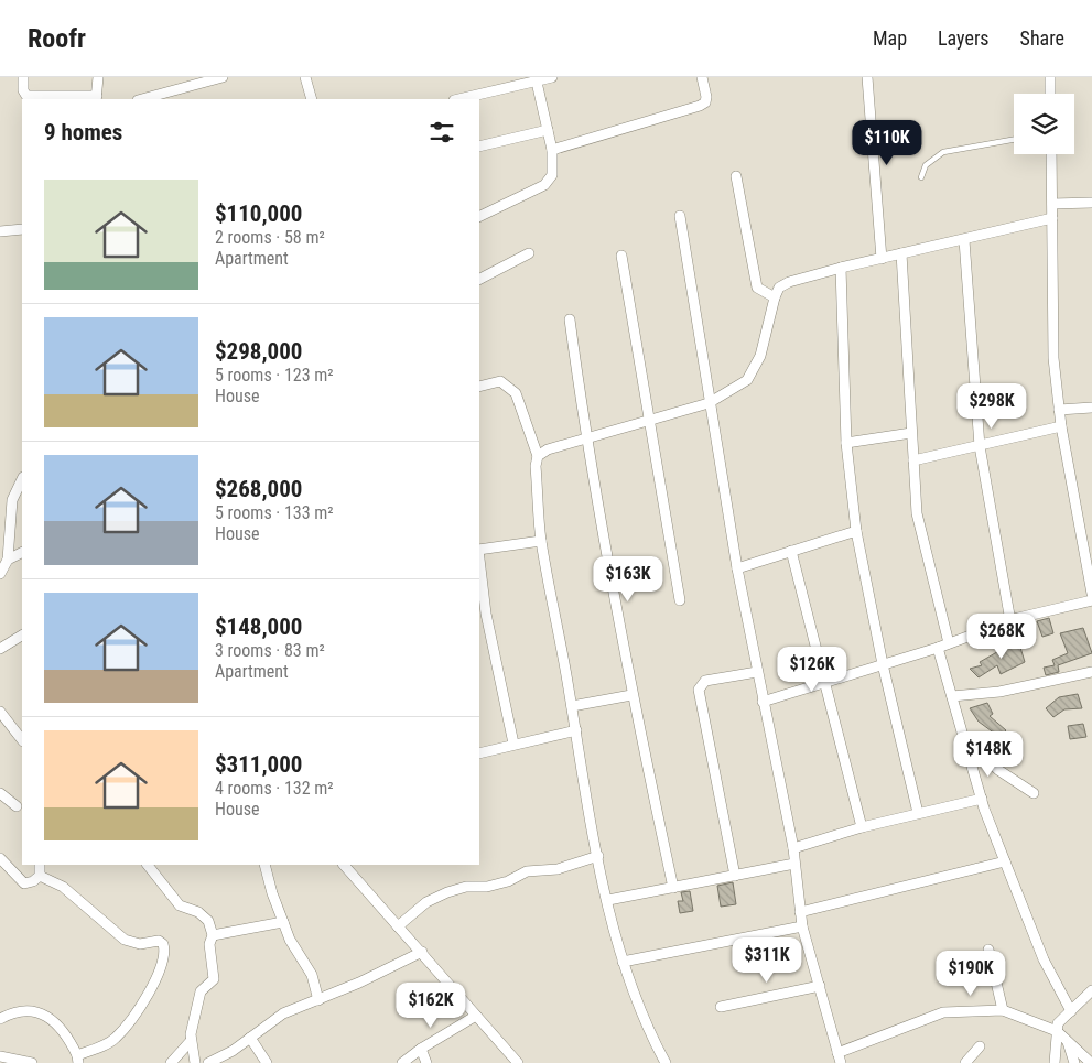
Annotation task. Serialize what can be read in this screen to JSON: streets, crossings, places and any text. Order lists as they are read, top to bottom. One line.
{"page":{"header":"Roofr","nav":["Map","Layers","Share"],"heading":"9 homes","price":["$110K","$298K","$163K","$268K","$126K","$148K","$311K","$190K","$162K"],"list":[{"name":"$110,000","note":"2 rooms · 58 m² · Apartment"},{"name":"$298,000","note":"5 rooms · 123 m² · House"},{"name":"$268,000","note":"5 rooms · 133 m² · House"},{"name":"$148,000","note":"3 rooms · 83 m² · Apartment"},{"name":"$311,000","note":"4 rooms · 132 m² · House"}]}}
